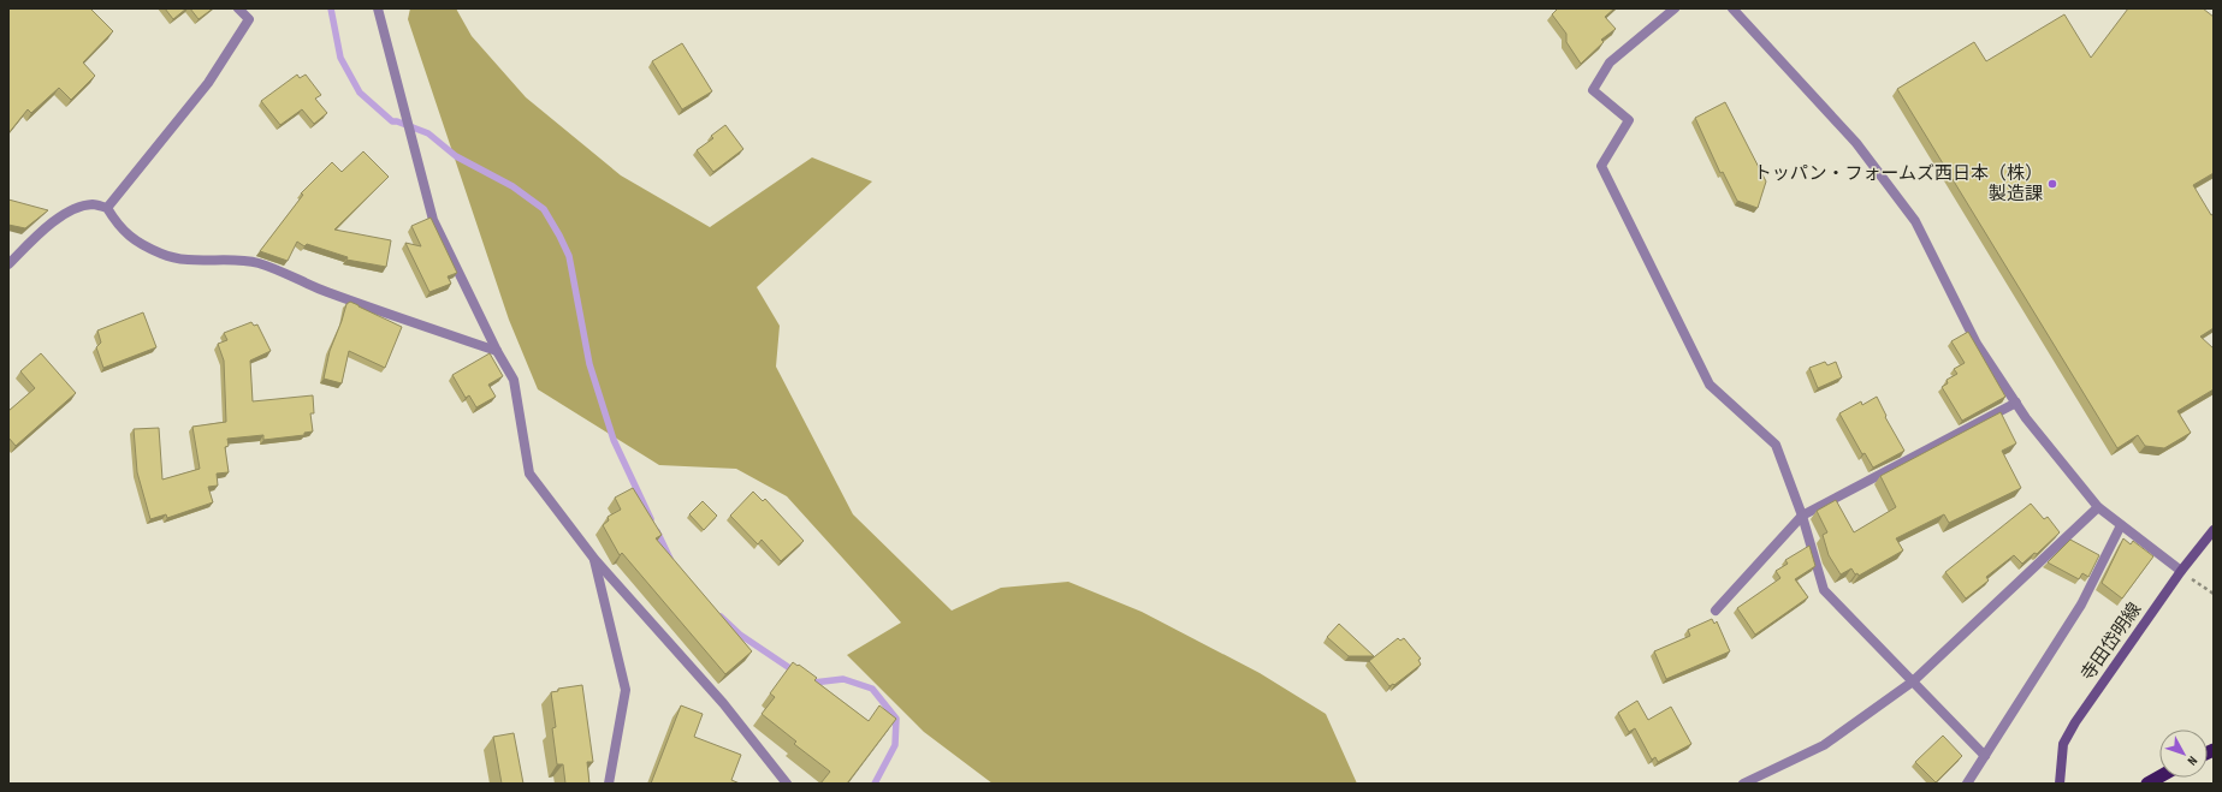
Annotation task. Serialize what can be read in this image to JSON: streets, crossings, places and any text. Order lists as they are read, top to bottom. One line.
{"streets":{"main road":["寺田岱明線"]},"places":["トッパン・フォームズ西日本（株） 製造課"],"north":"bottom right"}
